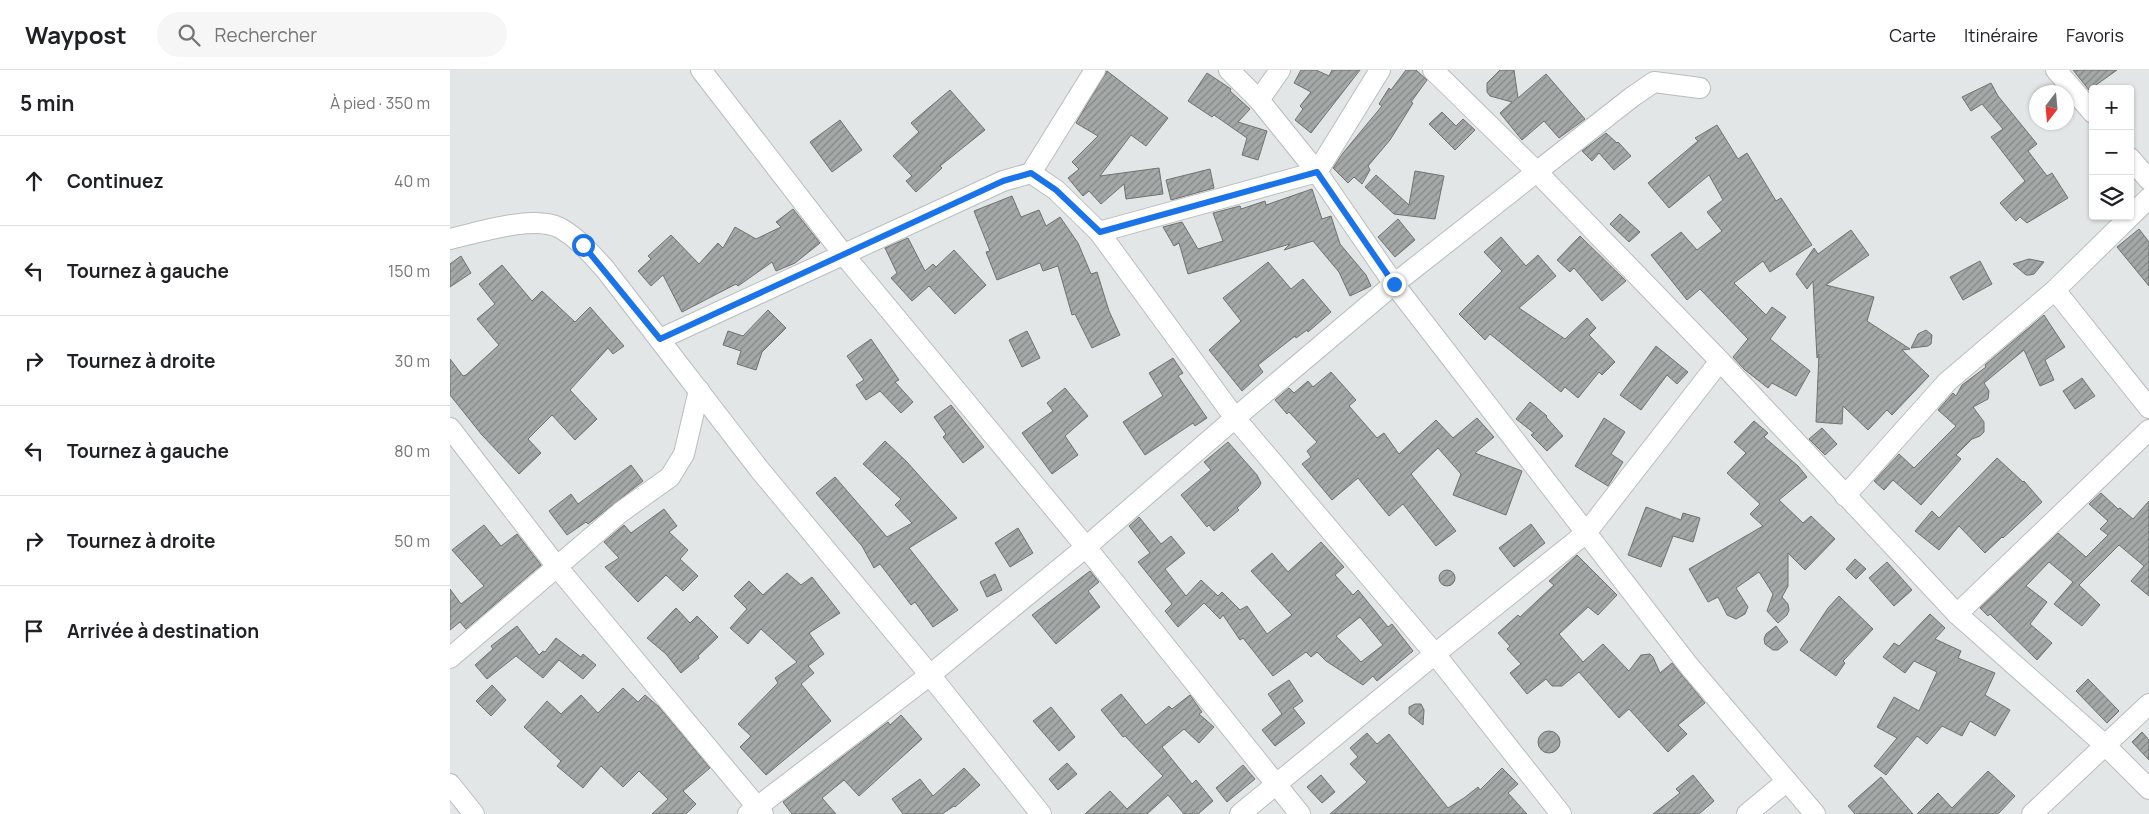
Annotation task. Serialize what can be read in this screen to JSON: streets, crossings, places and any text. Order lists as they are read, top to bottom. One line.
{"north":"bottom","page":{"header":"Waypost","search":"Rechercher","nav":["Carte","Itinéraire","Favoris"],"heading":["5 min","À pied · 350 m"],"map_buttons":["+","−"],"list":[["Continuez","40 m"],["Tournez à gauche","150 m"],["Tournez à droite","30 m"],["Tournez à gauche","80 m"],["Tournez à droite","50 m"],"Arrivée à destination"]}}
